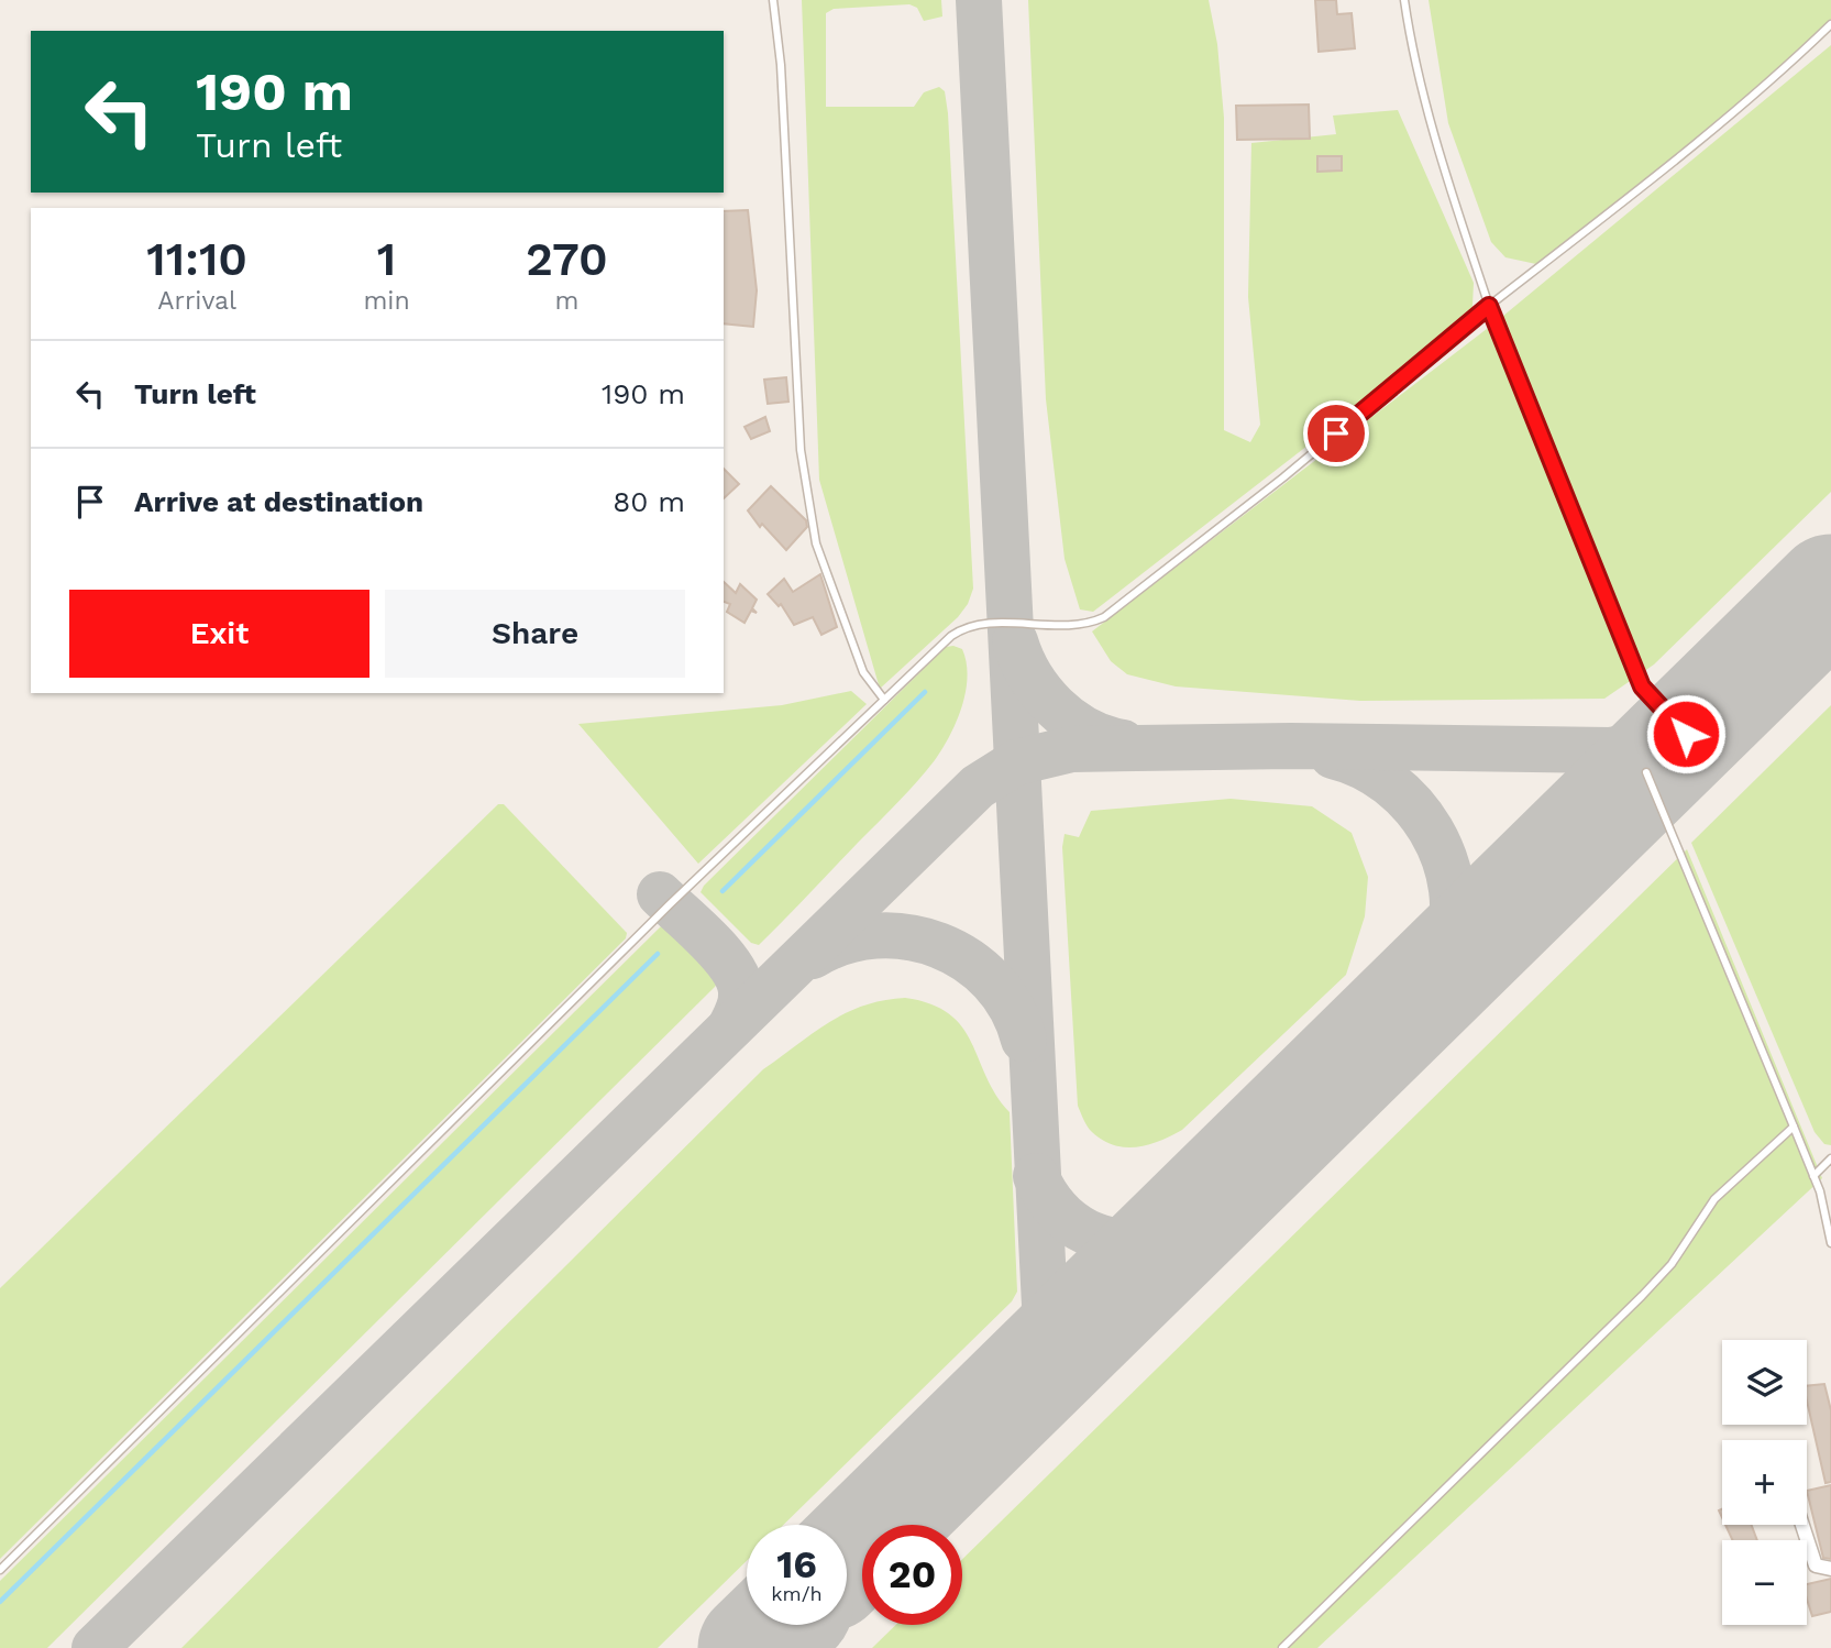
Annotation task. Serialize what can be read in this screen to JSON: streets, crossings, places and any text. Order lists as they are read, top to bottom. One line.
{"page":{"turn":["190 m","Turn left"],"eta":["11:10","Arrival","1","min","270","m"],"list":[{"name":"Turn left","value":"190 m"},{"name":"Arrive at destination","value":"80 m"}],"buttons":["Exit","Share"],"map_buttons":["+","−"],"speed":"16 km/h","limit":"20"}}
